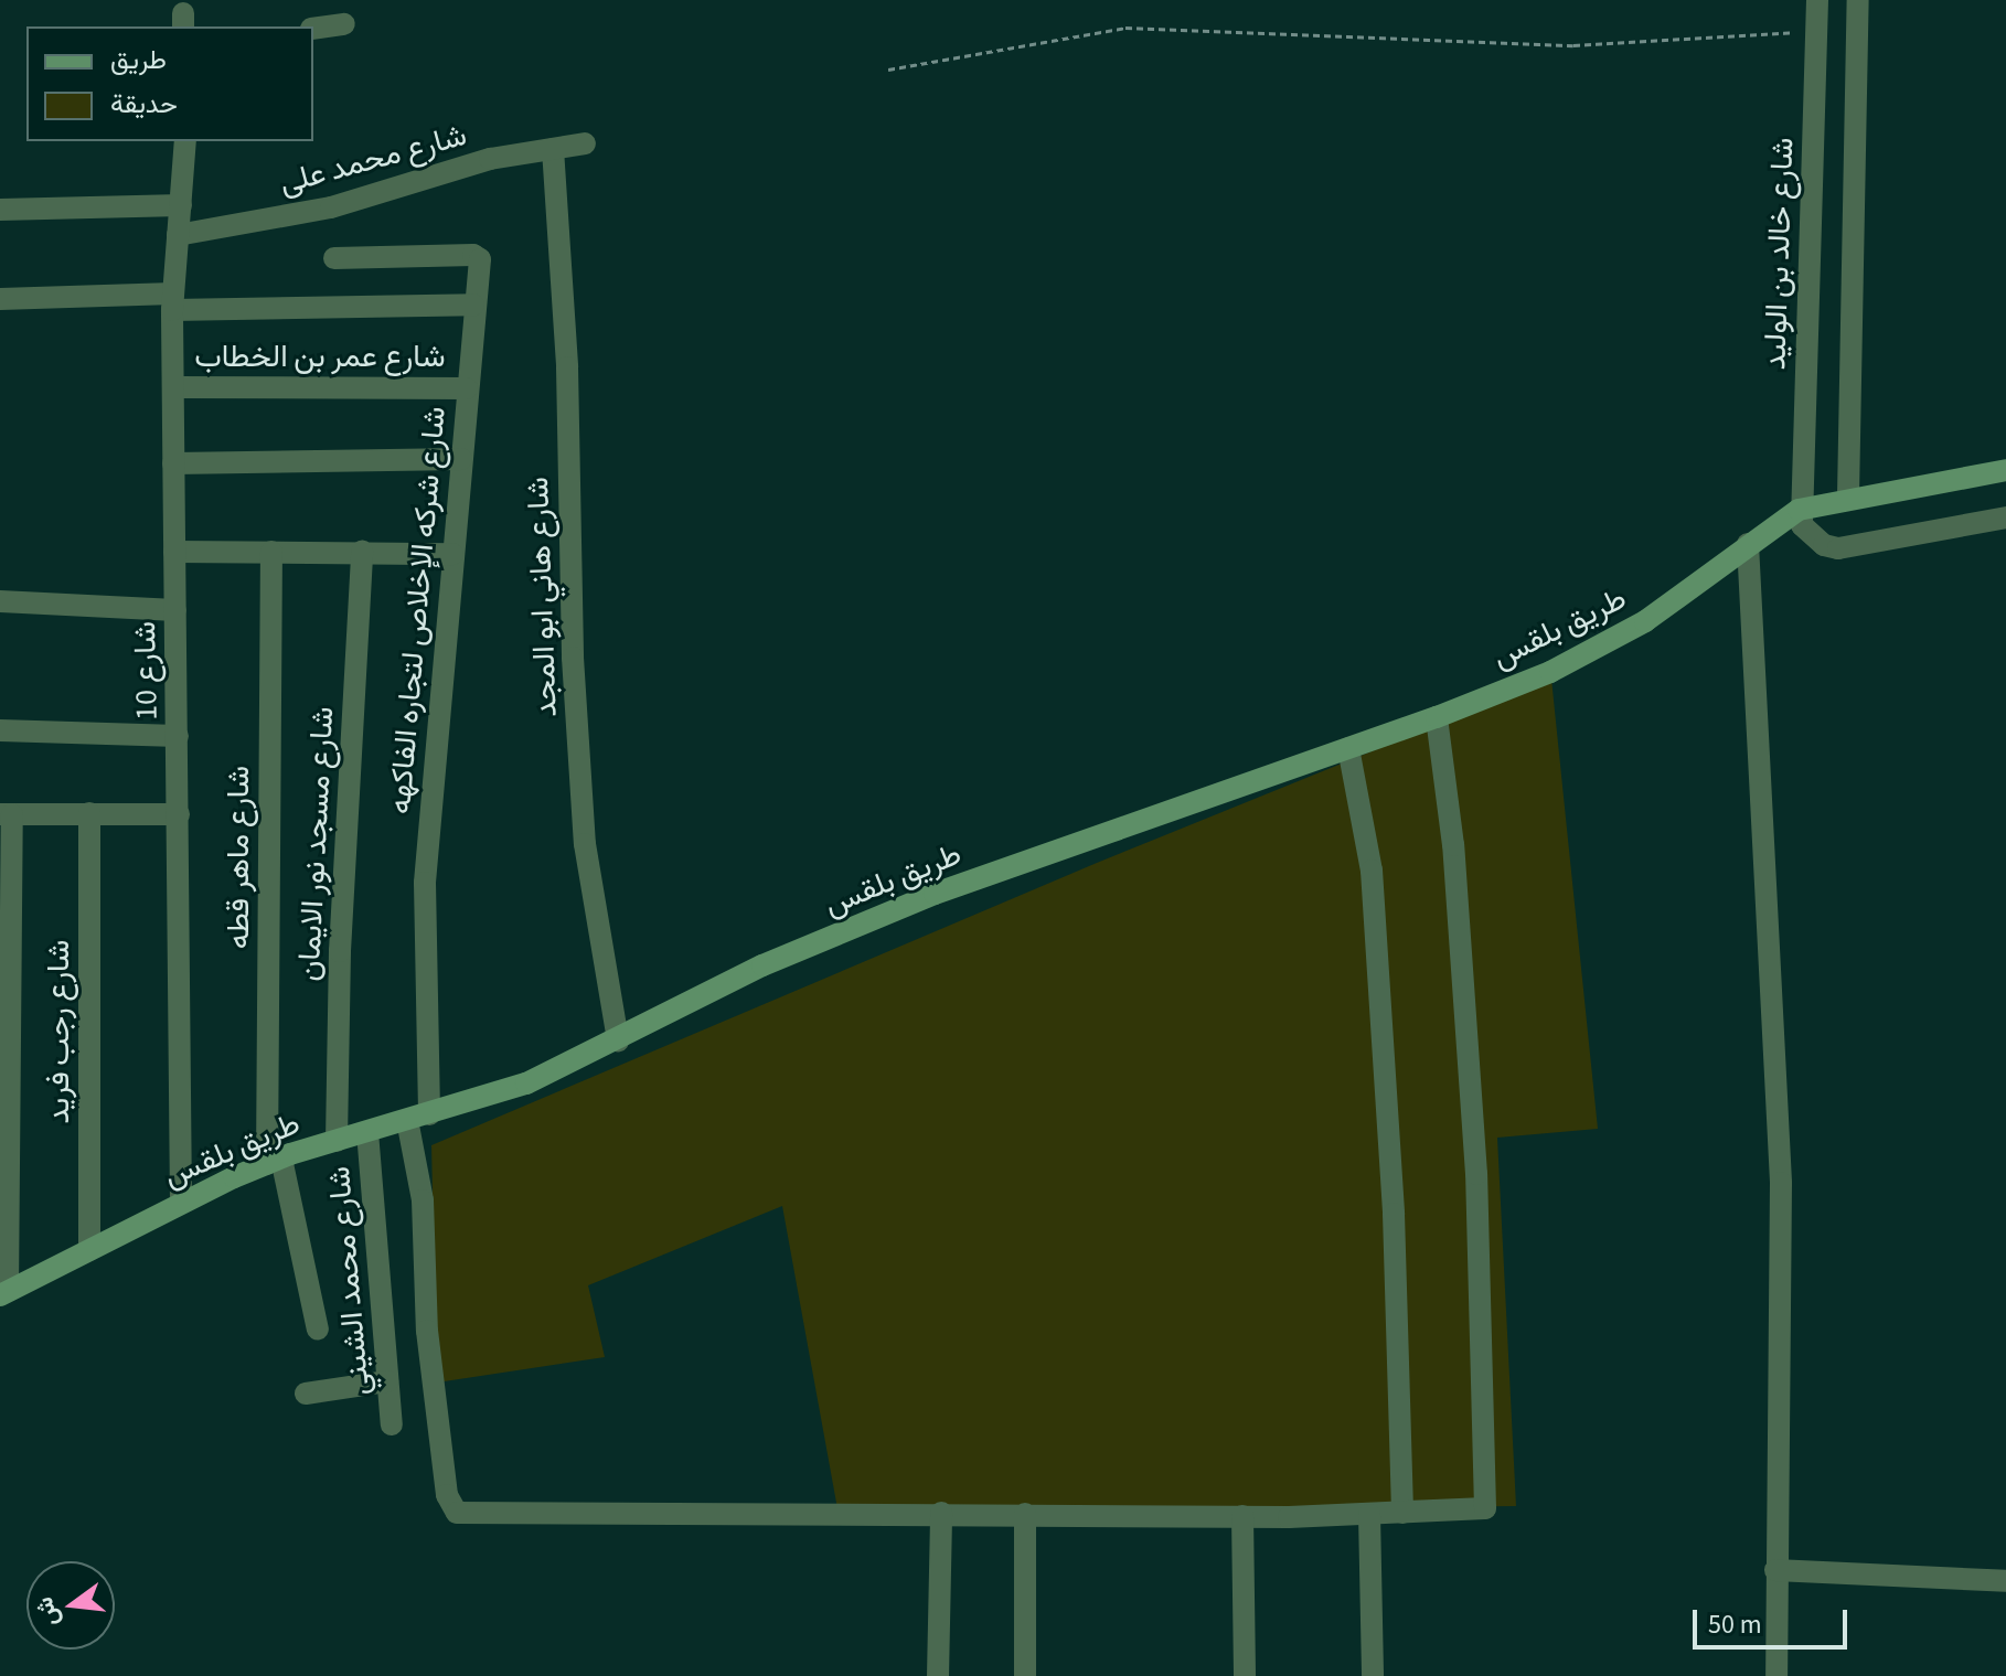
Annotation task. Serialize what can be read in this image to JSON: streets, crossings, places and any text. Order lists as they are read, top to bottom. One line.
{"streets":{"main road":["طريق بلقس"],"street":["شارع محمد على","شارع خالد بن الوليد","شارع عمر بن الخطاب","شارع هاني ابو المجد","شارع شركه الإخلاص لتجاره الفاكهه","شارع 10","شارع مسجد نور الايمان","شارع ماهر قطه","شارع رجب فريد","شارع محمد الشيني"]},"crossings":[["شارع محمد على","شارع هاني ابو المجد"],["شارع محمد على","شارع 10"],["شارع خالد بن الوليد","طريق بلقس"],["شارع عمر بن الخطاب","شارع شركه الإخلاص لتجاره الفاكهه"],["شارع عمر بن الخطاب","شارع 10"],["شارع هاني ابو المجد","طريق بلقس"],["شارع شركه الإخلاص لتجاره الفاكهه","طريق بلقس"],["طريق بلقس","شارع 10"],["طريق بلقس","شارع مسجد نور الايمان"],["طريق بلقس","شارع ماهر قطه"],["طريق بلقس","شارع رجب فريد"],["طريق بلقس","شارع محمد الشيني"]],"legend":["طريق","حديقة"],"scale_bar":"50 m","north":"left"}
